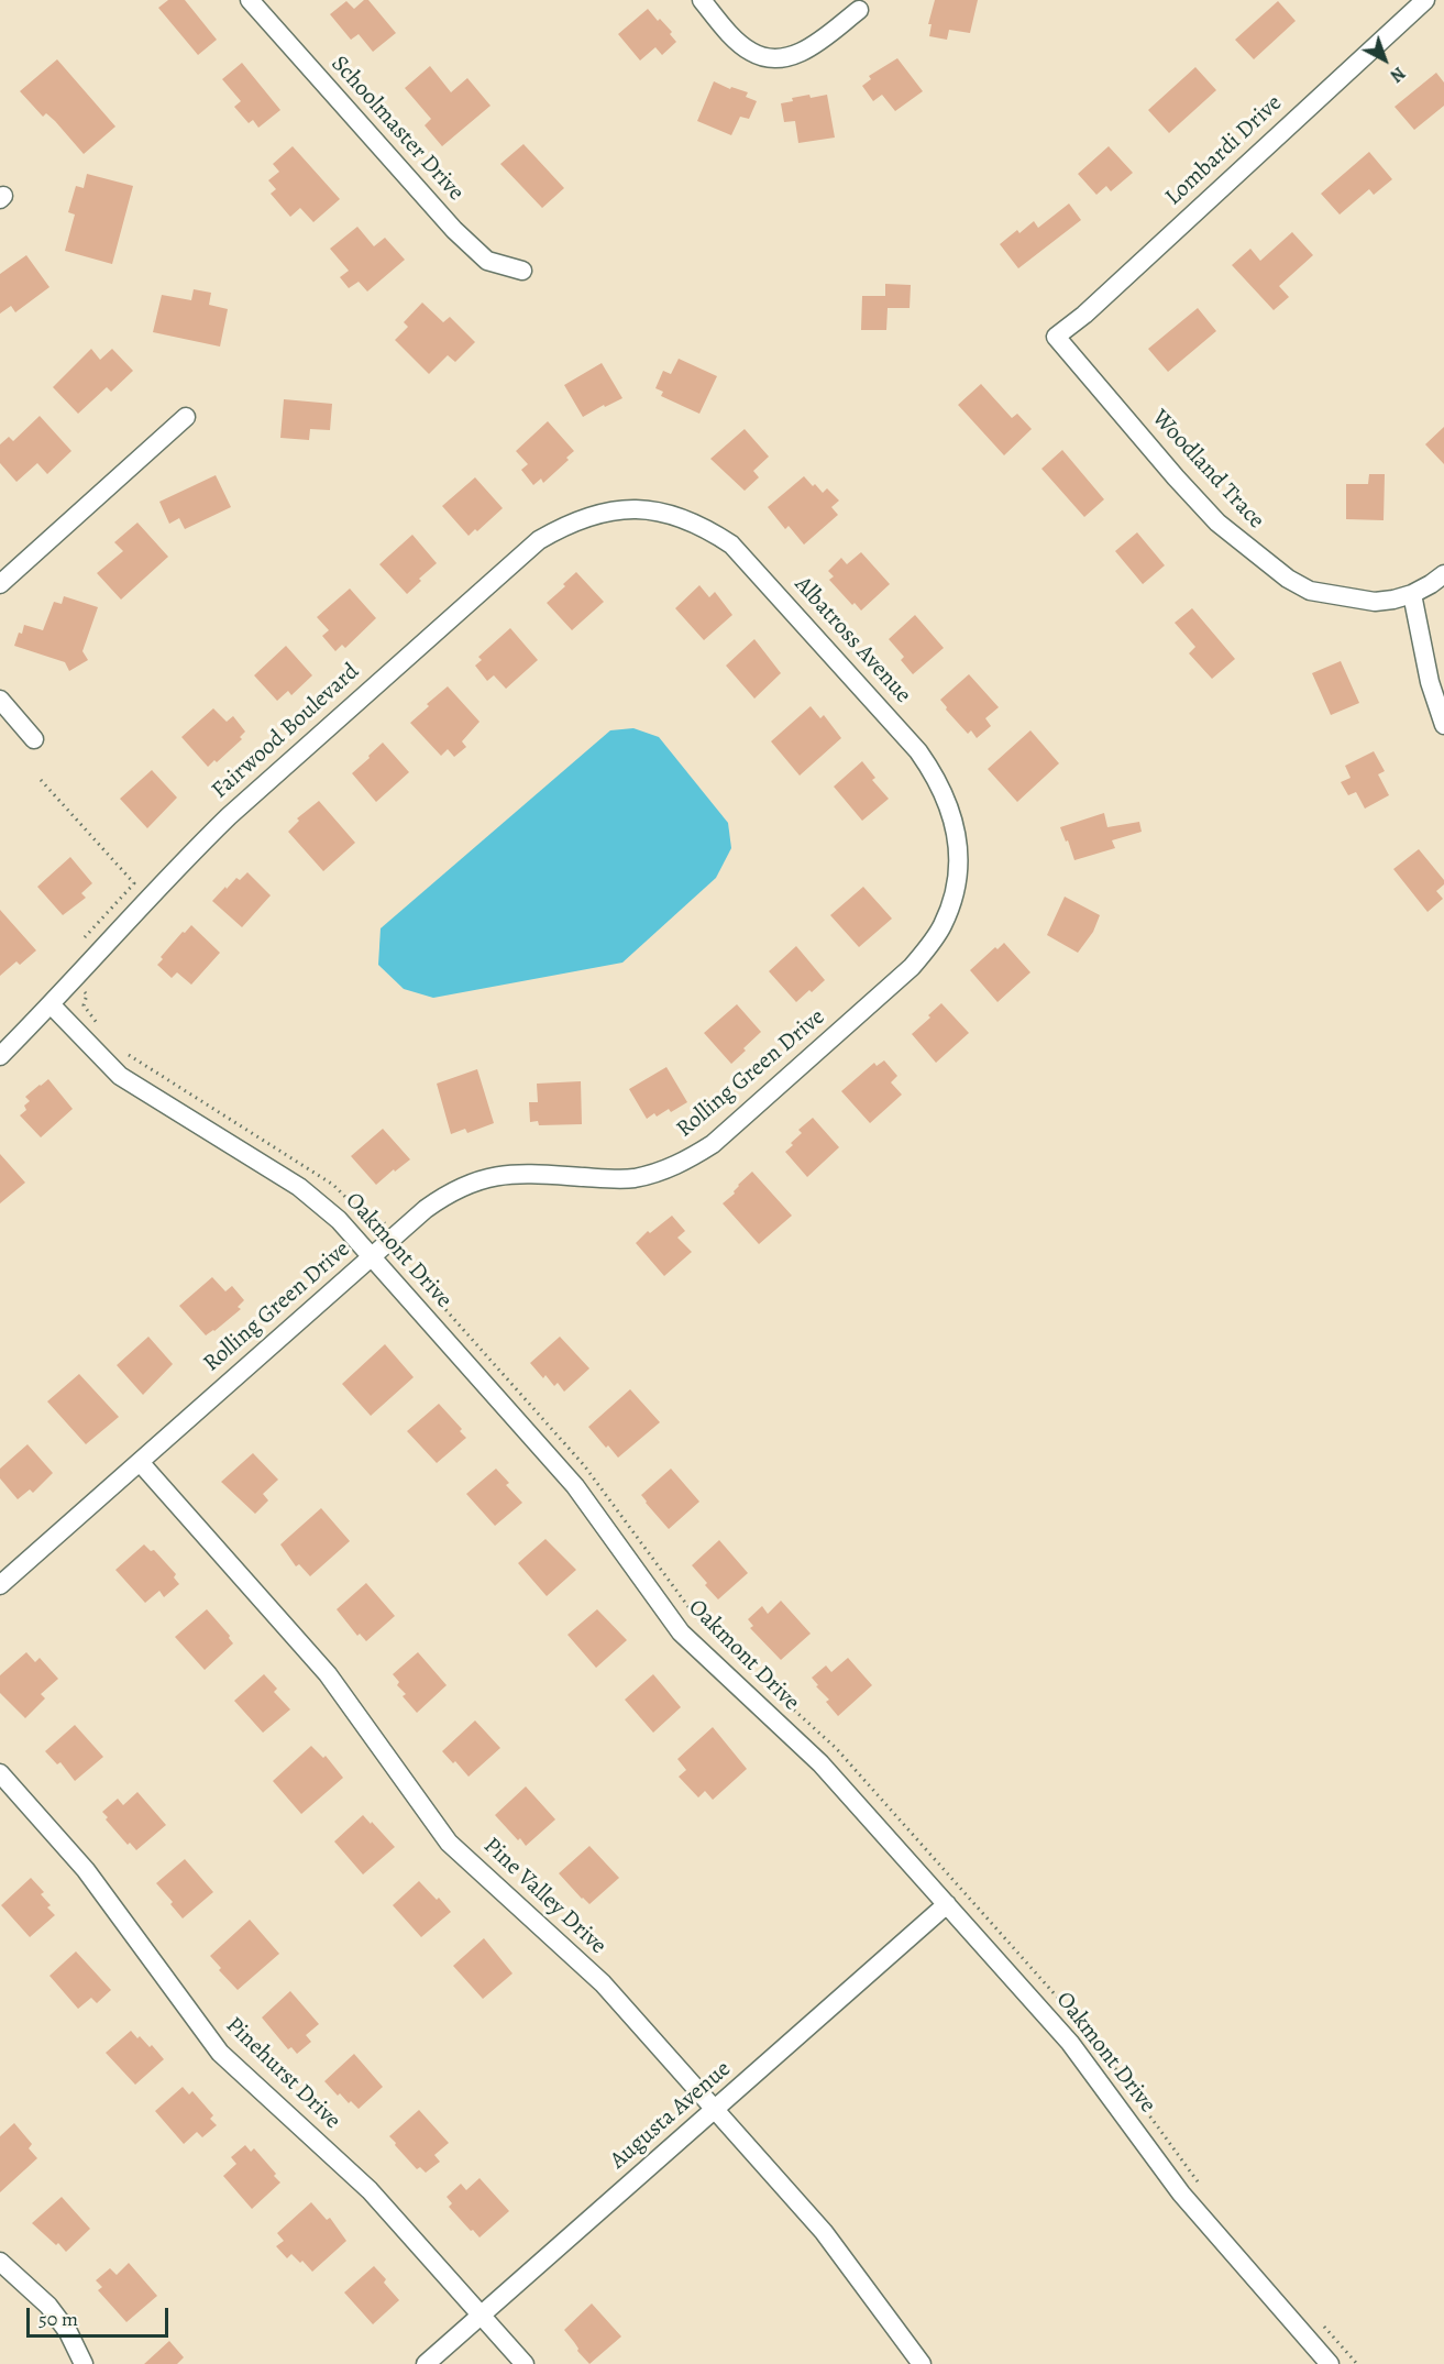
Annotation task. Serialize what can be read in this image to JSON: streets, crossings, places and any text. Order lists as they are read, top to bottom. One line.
{"streets":{"street":["Schoolmaster Drive","Lombardi Drive","Woodland Trace","Albatross Avenue","Fairwood Boulevard","Rolling Green Drive","Oakmont Drive","Pine Valley Drive","Pinehurst Drive","Augusta Avenue"]},"crossings":[["Lombardi Drive","Woodland Trace"],["Albatross Avenue","Fairwood Boulevard"],["Albatross Avenue","Rolling Green Drive"],["Fairwood Boulevard","Oakmont Drive"],["Rolling Green Drive","Oakmont Drive"],["Rolling Green Drive","Pine Valley Drive"],["Oakmont Drive","Augusta Avenue"],["Pine Valley Drive","Augusta Avenue"],["Pinehurst Drive","Augusta Avenue"]],"scale_bar":"50 m","north":"bottom right"}
